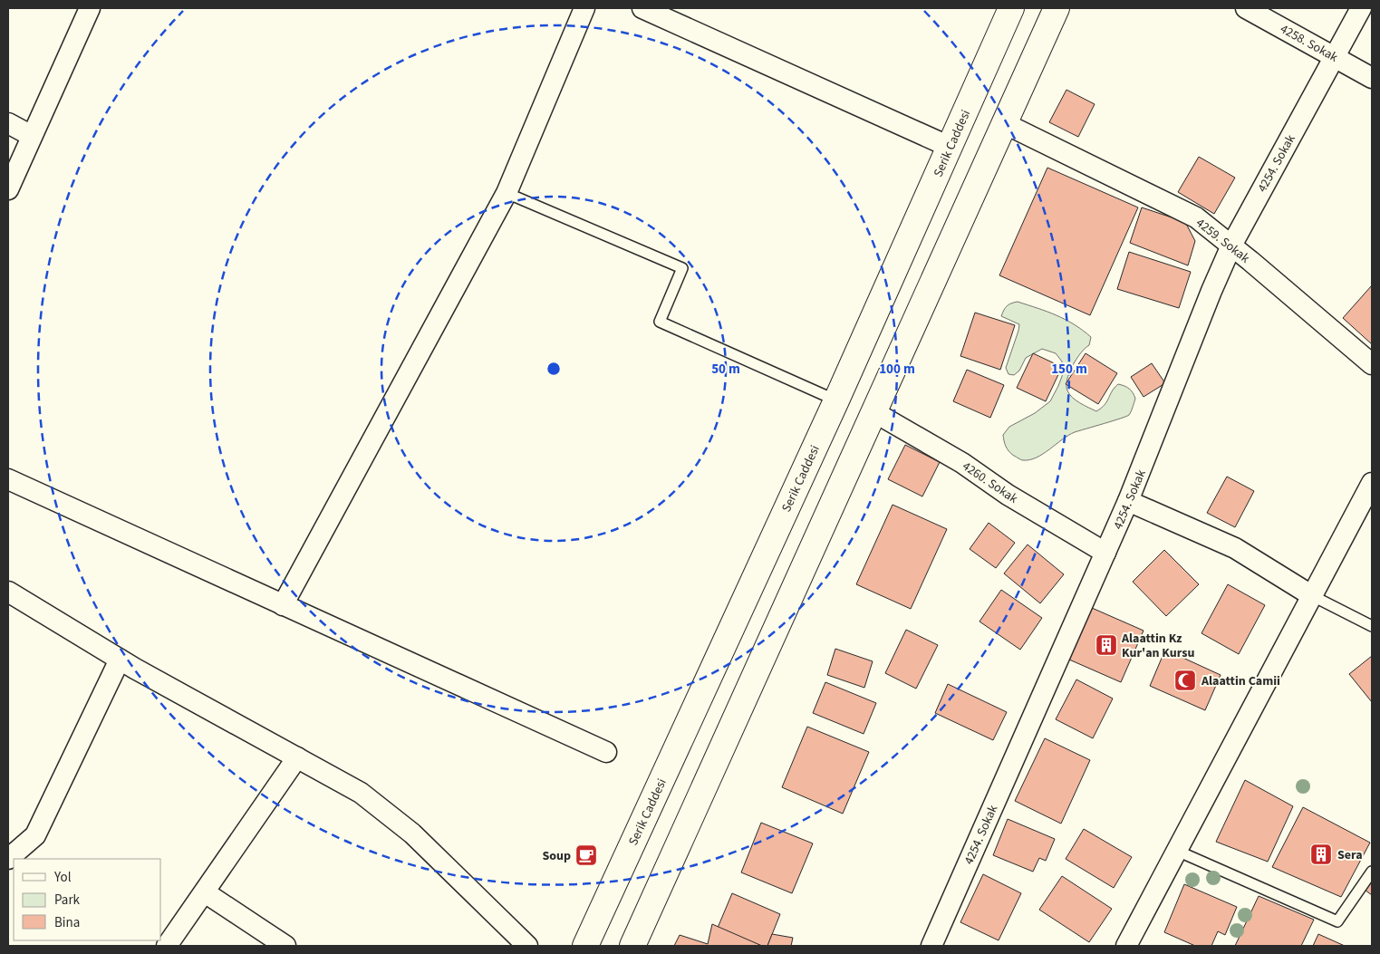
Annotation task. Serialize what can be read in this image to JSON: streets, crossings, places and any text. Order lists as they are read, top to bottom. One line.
{"streets":{"highway":["Serik Caddesi"],"street":["4258. Sokak","4254. Sokak","4259. Sokak","4260. Sokak"]},"crossings":[["4258. Sokak","4254. Sokak"],["4254. Sokak","4259. Sokak"],["4254. Sokak","4260. Sokak"]],"places":{"building":["Alaattin Kz Kur'an Kursu","Sera"],"mosque":["Alaattin Camii"],"cafe":["Soup"]},"legend":["Yol","Park","Bina"],"rings":["50 m","100 m","150 m"]}
